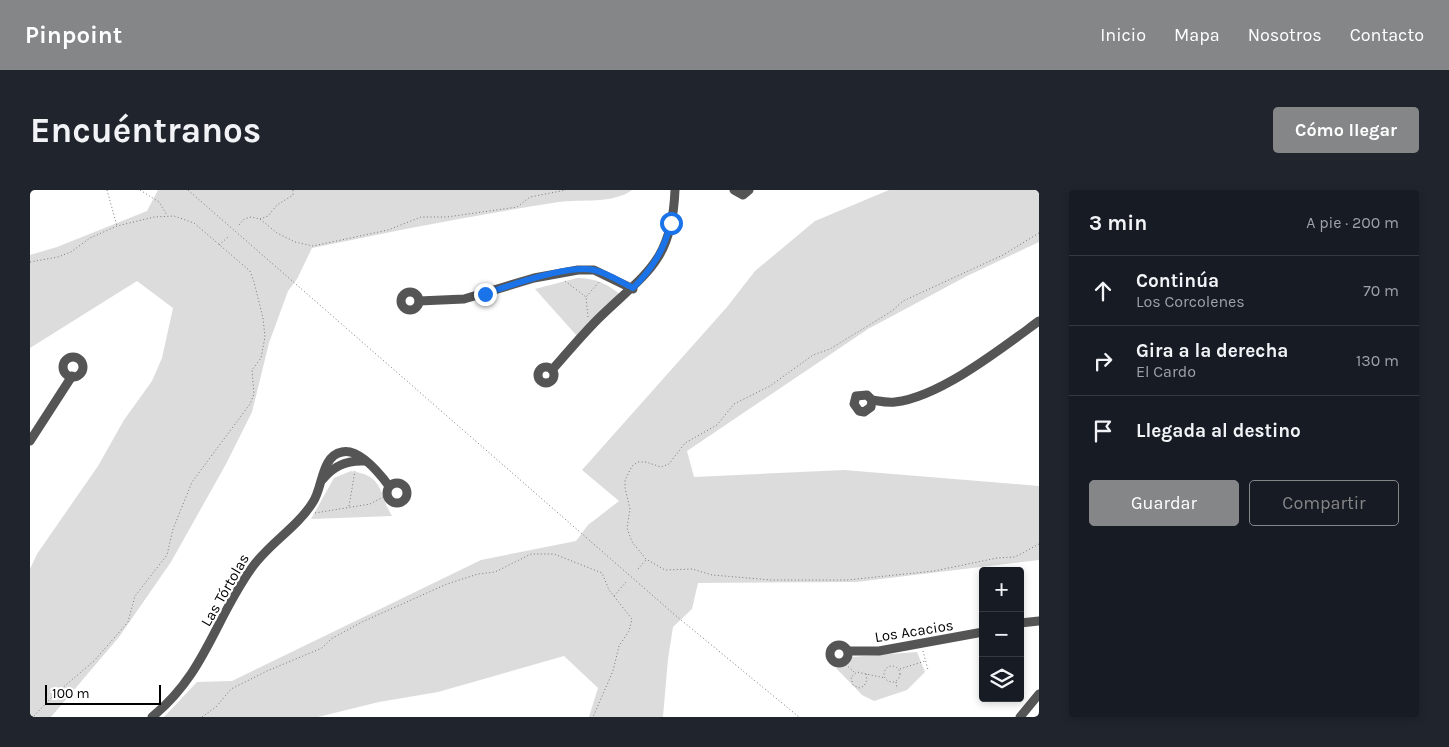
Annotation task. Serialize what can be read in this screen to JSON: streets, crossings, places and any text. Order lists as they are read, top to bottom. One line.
{"streets":{"street":["Las Tórtolas","Los Acacios"]},"scale_bar":"100 m","page":{"header":"Pinpoint","nav":["Inicio","Mapa","Nosotros","Contacto"],"buttons":["Cómo llegar",["Guardar","Compartir"]],"title":"Encuéntranos","heading":["3 min","A pie · 200 m"],"list":[["Continúa","Los Corcolenes","70 m"],["Gira a la derecha","El Cardo","130 m"],"Llegada al destino"],"map_buttons":["+","−"],"scale":"100 m"}}
